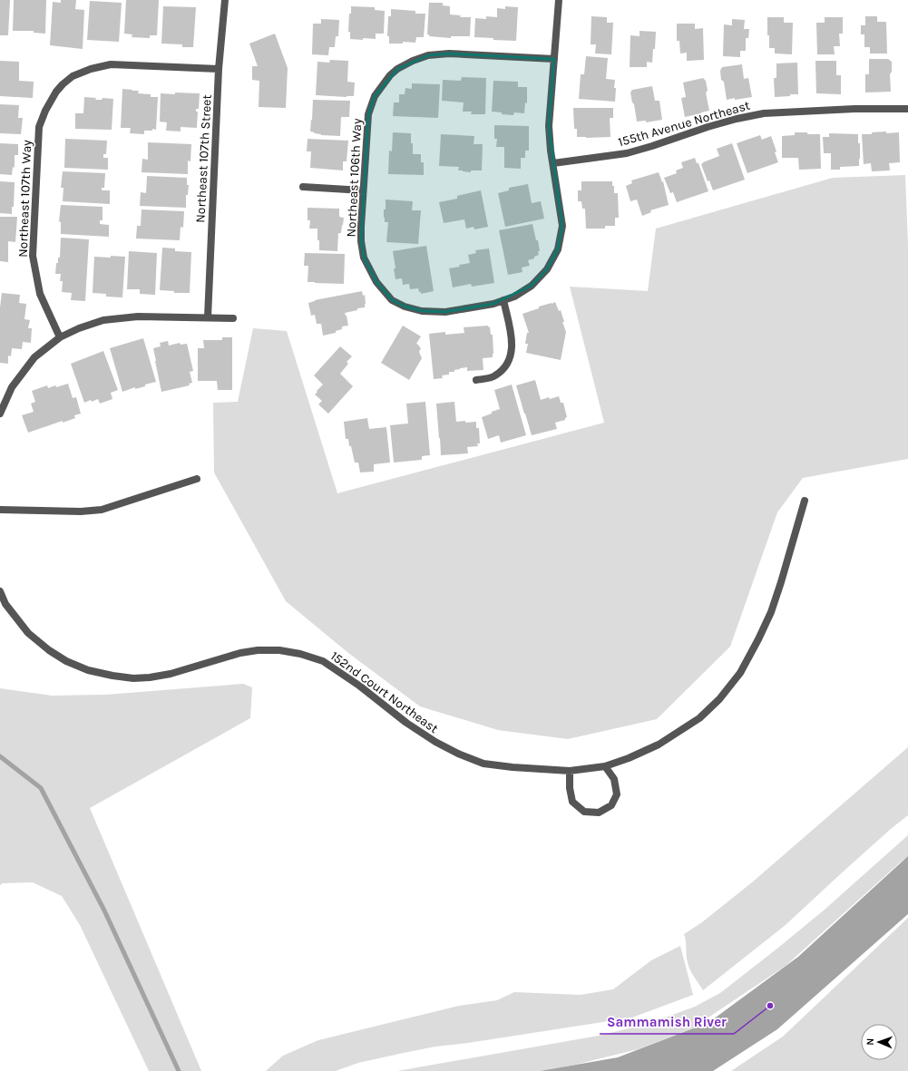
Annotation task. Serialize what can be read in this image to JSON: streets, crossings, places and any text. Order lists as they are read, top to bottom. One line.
{"streets":{"street":["155th Avenue Northeast","Northeast 107th Street","Northeast 106th Way","Northeast 107th Way","152nd Court Northeast"]},"crossings":[["Northeast 107th Street","Northeast 107th Way"]],"places":["Sammamish River"],"north":"left"}
